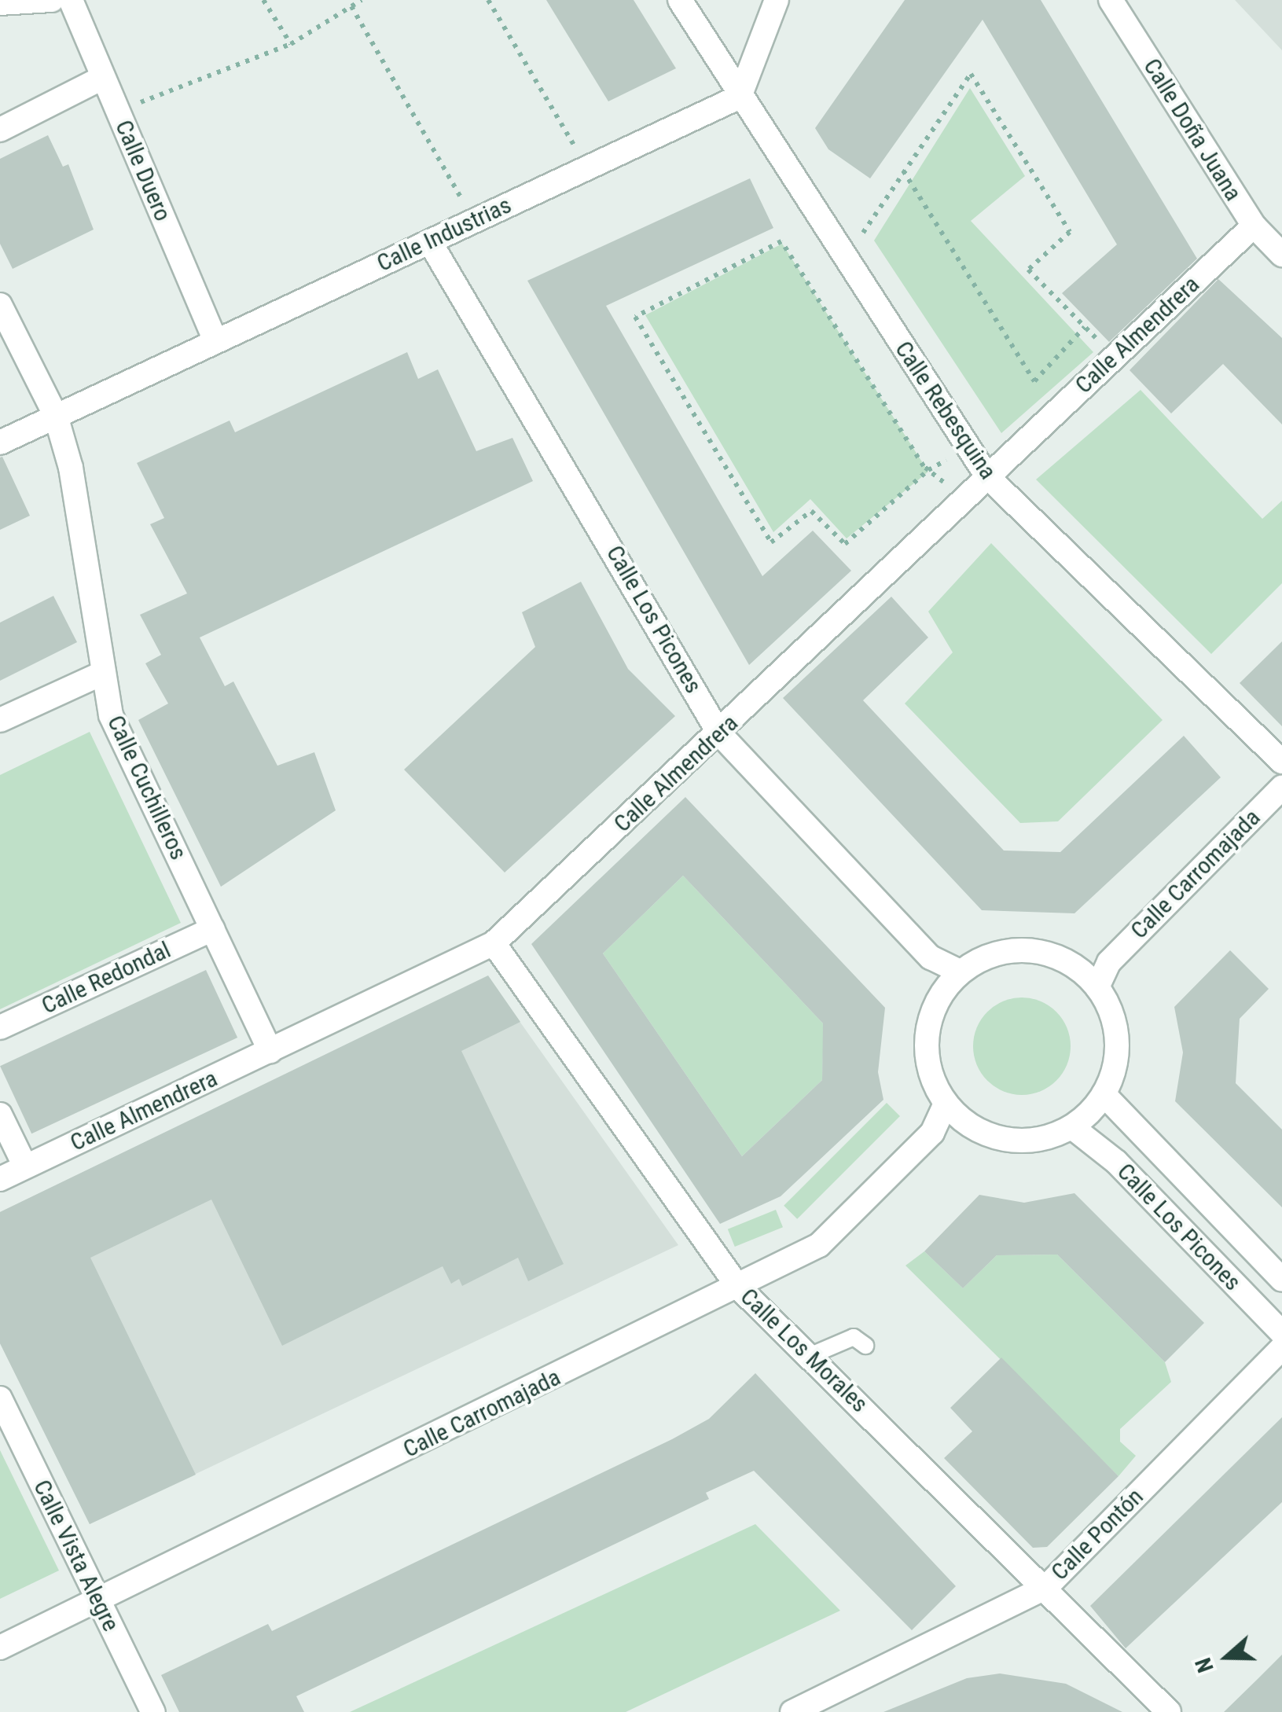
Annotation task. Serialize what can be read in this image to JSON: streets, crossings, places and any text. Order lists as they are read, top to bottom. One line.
{"streets":{"street":["Calle Doña Juana","Calle Duero","Calle Industrias","Calle Almendrera","Calle Rebesquina","Calle Los Picones","Calle Cuchilleros","Calle Carromajada","Calle Redondal","Calle Los Morales","Calle Pontón","Calle Vista Alegre"]},"crossings":[["Calle Doña Juana","Calle Almendrera"],["Calle Duero","Calle Industrias"],["Calle Industrias","Calle Rebesquina"],["Calle Industrias","Calle Los Picones"],["Calle Industrias","Calle Cuchilleros"],["Calle Almendrera","Calle Rebesquina"],["Calle Almendrera","Calle Los Picones"],["Calle Almendrera","Calle Cuchilleros"],["Calle Almendrera","Calle Los Morales"],["Calle Los Picones","Calle Carromajada"],["Calle Cuchilleros","Calle Redondal"],["Calle Carromajada","Calle Los Morales"],["Calle Carromajada","Calle Vista Alegre"],["Calle Los Morales","Calle Pontón"]],"north":"left"}
